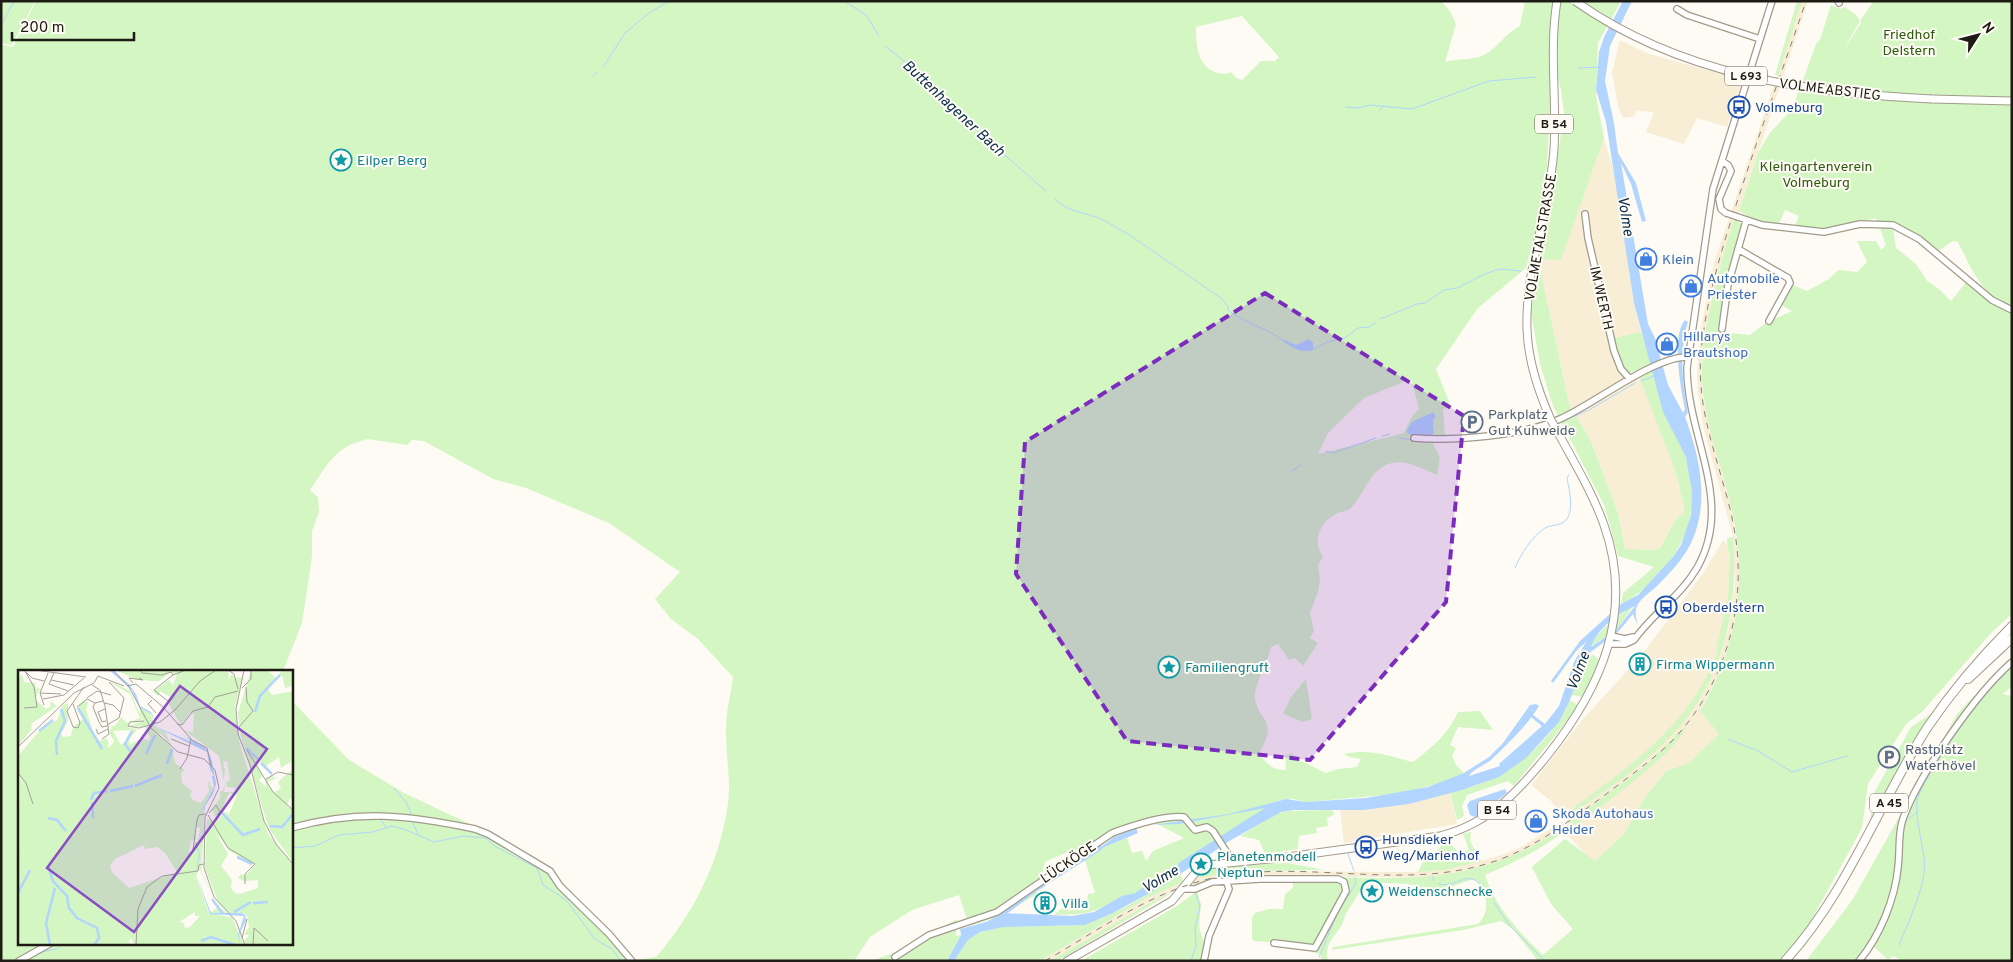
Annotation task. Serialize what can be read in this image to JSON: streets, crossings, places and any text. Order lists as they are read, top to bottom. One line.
{"streets":{"highway":["A 45"],"main road":["L 693","VOLMEABSTIEG","B 54","VOLMETALSTRASSE"],"street":["IM WERTH","LÜCKÖGE"]},"crossings":[["B 54","VOLMETALSTRASSE"],["B 54","LÜCKÖGE"]],"water":["Buttenhagener Bach","Volme"],"parks":["Friedhof Delstern","Kleingartenverein Volmeburg"],"places":{"bus stop":["Volmeburg","Oberdelstern","Hunsdieker Weg/Marienhof"],"place":["Eilper Berg","Familiengruft","Planetenmodell Neptun","Weidenschnecke"],"shop":["Klein","Automobile Priester","Hillarys Brautshop","Skoda Autohaus Heider"],"parking":["Parkplatz Gut Kuhweide","Rastplatz Waterhövel"],"building":["Firma Wippermann","Villa"]},"scale_bar":"200 m","north":"top right"}
